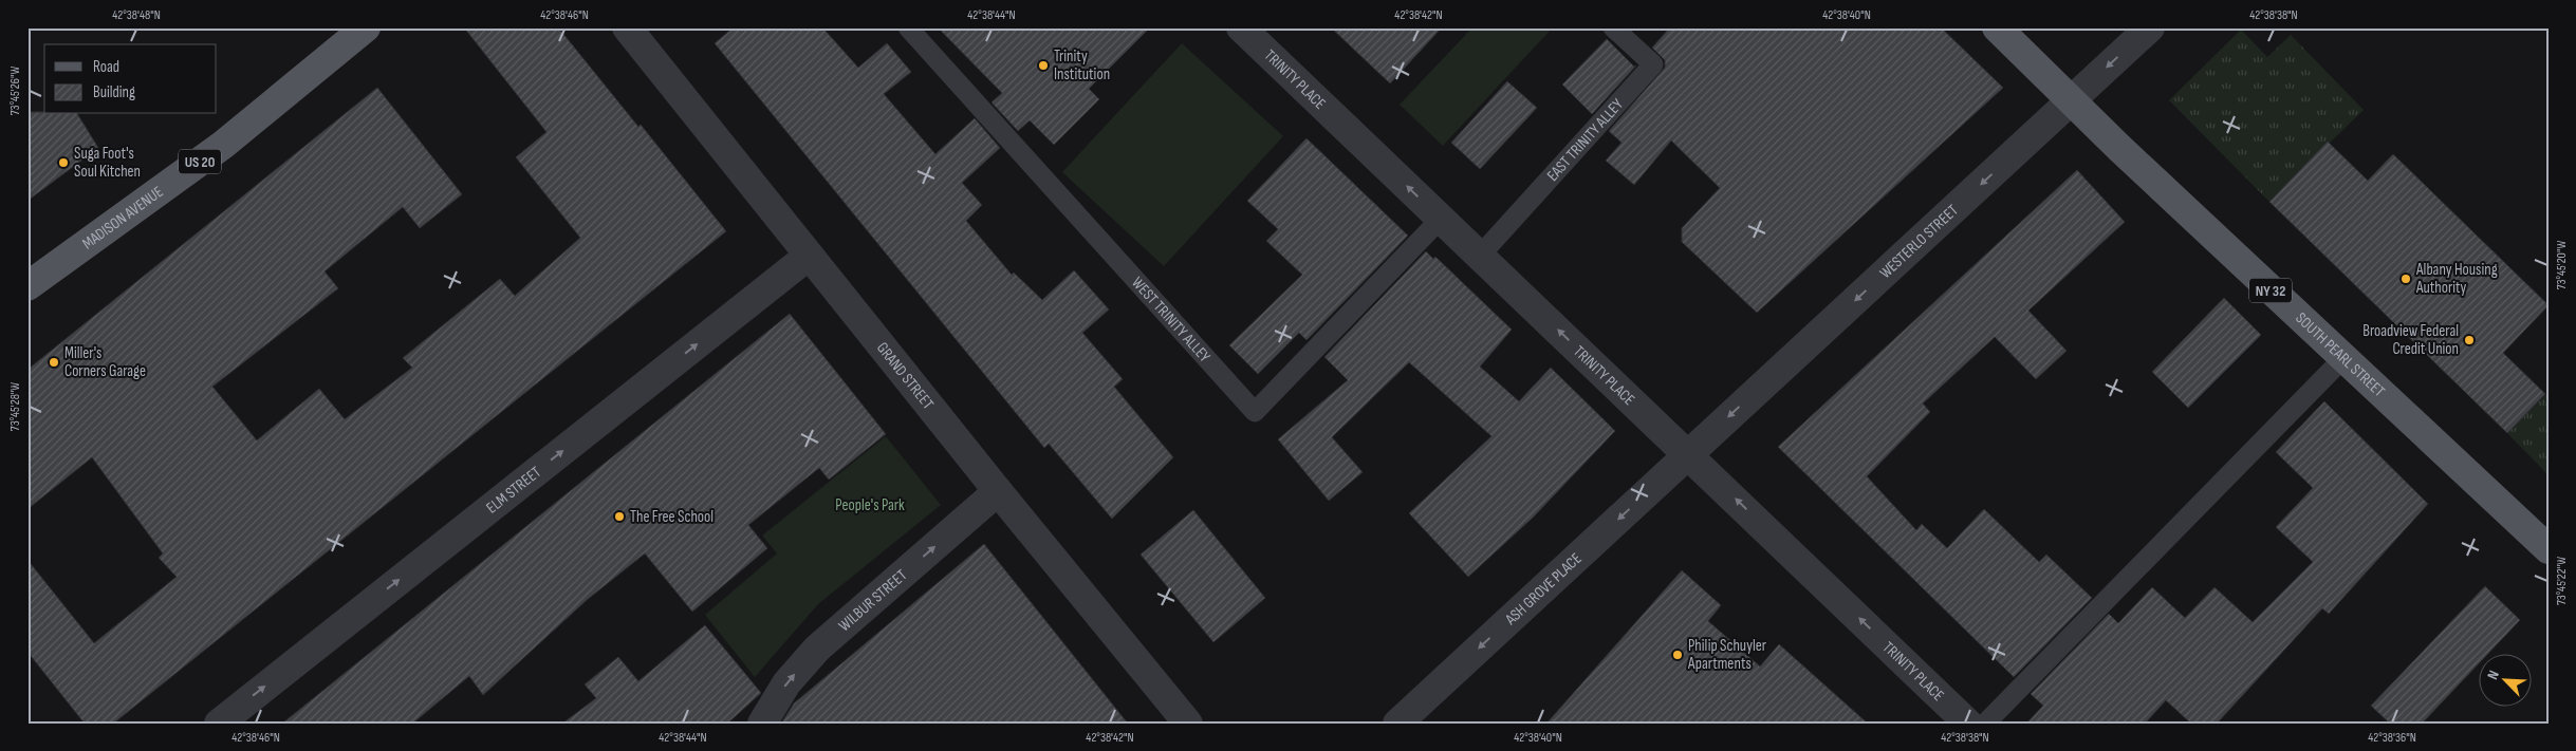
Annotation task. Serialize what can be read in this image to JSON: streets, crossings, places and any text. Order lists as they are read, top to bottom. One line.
{"streets":{"main road":["US 20","MADISON AVENUE","NY 32","SOUTH PEARL STREET"],"street":["TRINITY PLACE","WESTERLO STREET","GRAND STREET","ELM STREET","ASH GROVE PLACE","WILBUR STREET"],"lane":["EAST TRINITY ALLEY","WEST TRINITY ALLEY"]},"crossings":[["TRINITY PLACE","EAST TRINITY ALLEY"],["TRINITY PLACE","WESTERLO STREET"],["TRINITY PLACE","WEST TRINITY ALLEY"],["TRINITY PLACE","ASH GROVE PLACE"],["WESTERLO STREET","SOUTH PEARL STREET"],["WESTERLO STREET","ASH GROVE PLACE"],["GRAND STREET","ELM STREET"],["GRAND STREET","WILBUR STREET"]],"one_way":["TRINITY PLACE","WESTERLO STREET","ELM STREET","ASH GROVE PLACE","WILBUR STREET"],"parks":["People's Park"],"places":["Trinity Institution","Suga Foot's Soul Kitchen","Albany Housing Authority","Broadview Federal Credit Union","Miller's Corners Garage","The Free School","Philip Schuyler Apartments"],"legend":["Road","Building"],"north":"top left","coordinates":["42°38'48\"N","42°38'46\"N","42°38'44\"N","42°38'42\"N","42°38'40\"N","42°38'38\"N","73°45'26\"W","73°45'20\"W","73°45'28\"W","73°45'22\"W","42°38'36\"N"]}
